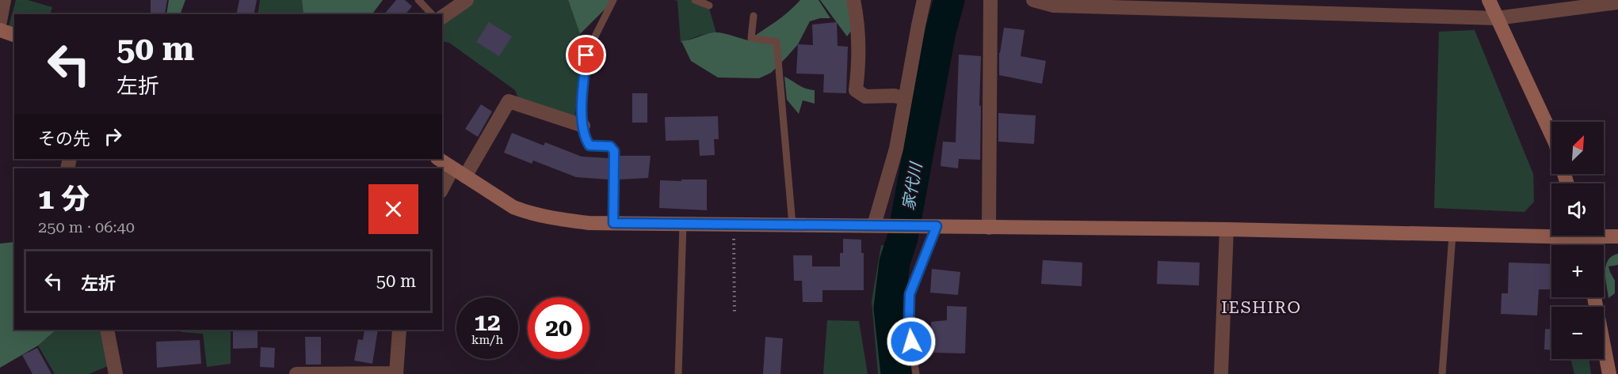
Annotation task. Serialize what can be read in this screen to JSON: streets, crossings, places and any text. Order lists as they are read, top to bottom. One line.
{"districts":["IESHIRO"],"water":["家代川"],"north":"top right","page":{"turn":["50 m","左折"],"then":"その先","map_buttons":["+","−"],"heading":["1 分","250 m · 06:40"],"list":[{"name":"左折","value":"50 m"}],"speed":"12 km/h","limit":"20"}}
